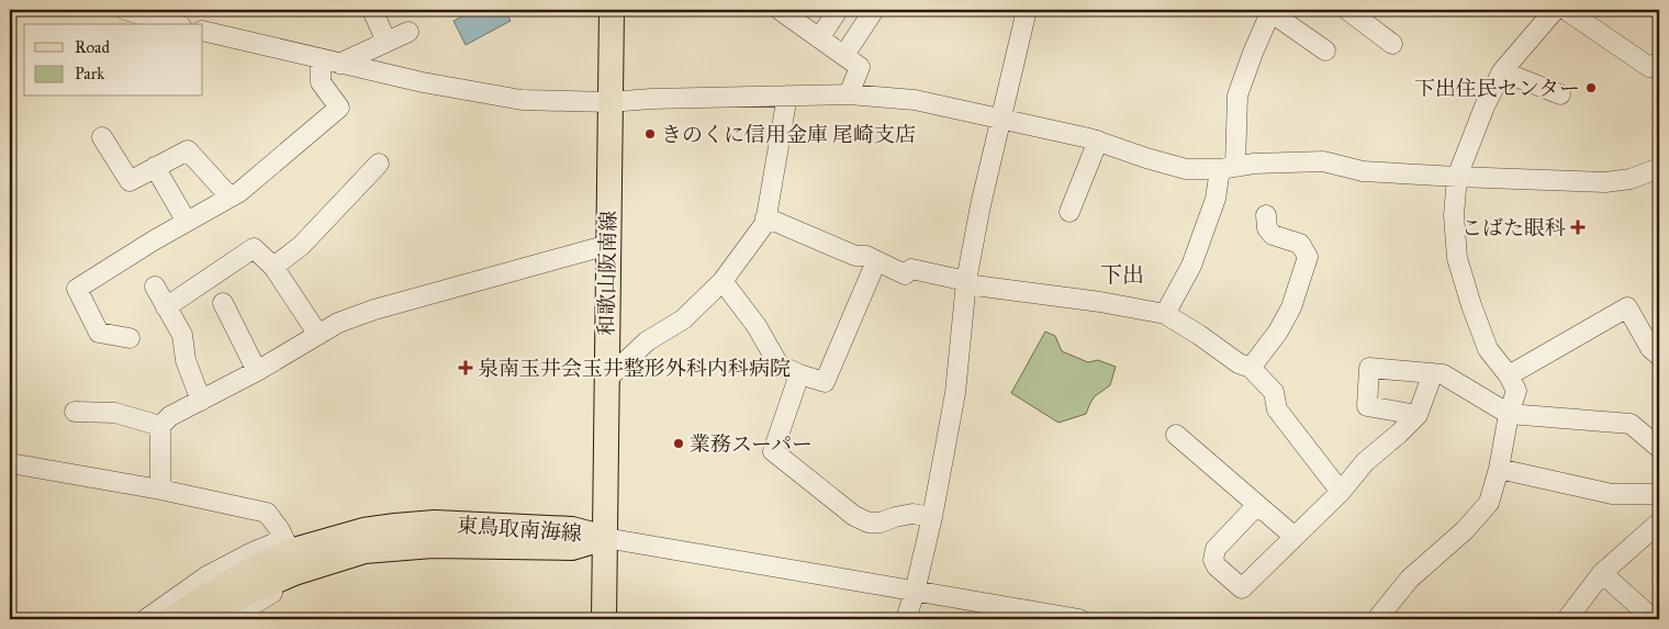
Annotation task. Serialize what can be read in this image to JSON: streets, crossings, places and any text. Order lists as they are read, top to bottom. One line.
{"streets":{"main road":["和歌山阪南線","東鳥取南海線"]},"crossings":[["和歌山阪南線","東鳥取南海線"]],"districts":["下出"],"places":{"other":["下出住民センター","きのくに信用金庫 尾崎支店","業務スーパー"],"health":["こばた眼科","泉南玉井会玉井整形外科内科病院"]},"legend":["Road","Park"]}
